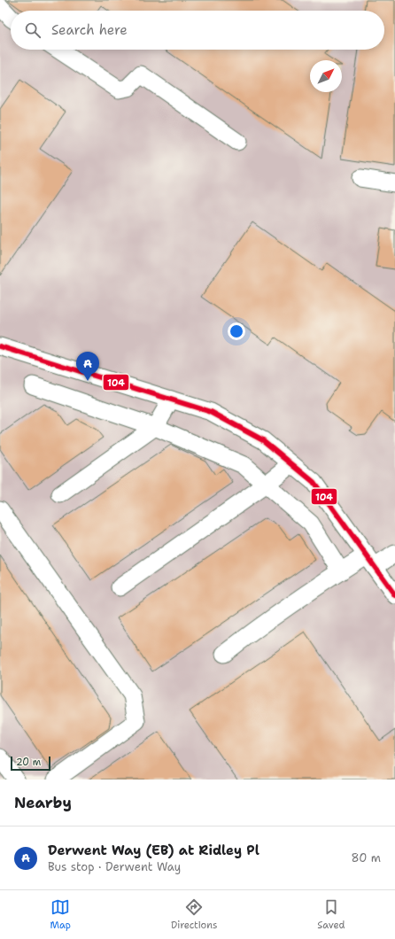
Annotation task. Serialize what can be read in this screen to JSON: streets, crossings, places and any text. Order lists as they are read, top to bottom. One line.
{"lines":["transit line 104"],"scale_bar":"20 m","north":"top right","page":{"search":"Search here","pins":"A","scale":"20 m","heading":"Nearby","list":[{"mark":"A","name":"Derwent Way (EB) at Ridley Pl","note":"Bus stop · Derwent Way","value":"80 m"}],"nav":["Map","Directions","Saved"]}}
